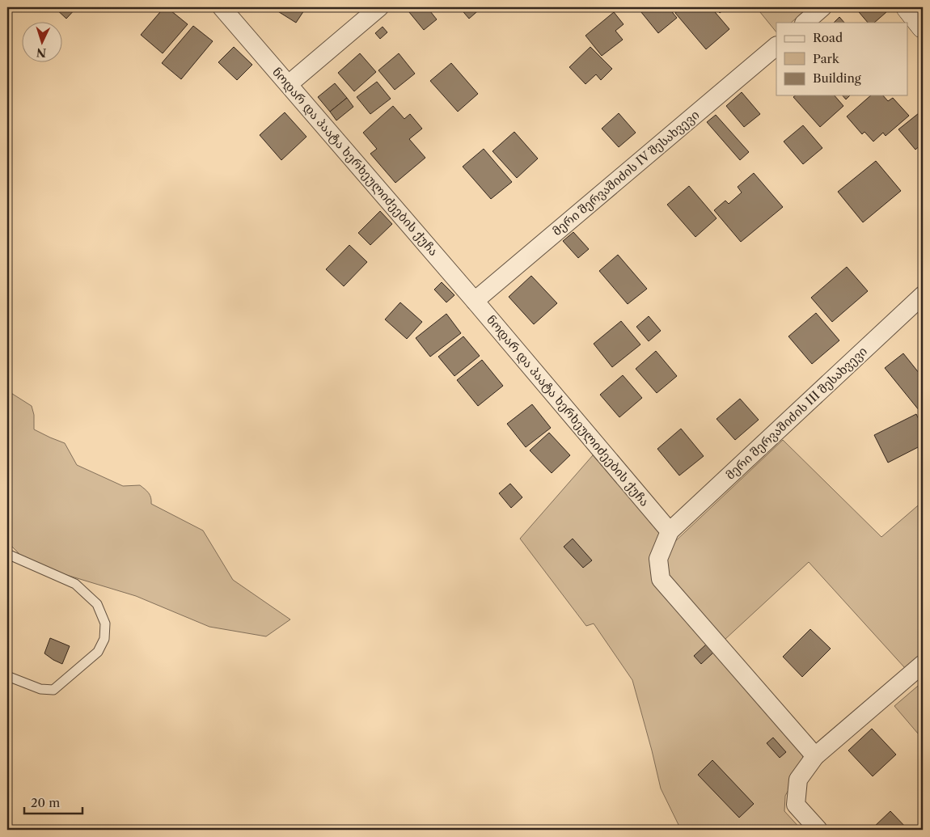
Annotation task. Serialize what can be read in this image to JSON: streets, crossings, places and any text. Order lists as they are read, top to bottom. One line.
{"streets":{"street":["ნოდარ და პაატა ხერხეულიძეების ქუჩა","მერი შერვაშიძის IV შესახვევი","მერი შერვაშიძის III შესახვევი"]},"crossings":[["ნოდარ და პაატა ხერხეულიძეების ქუჩა","მერი შერვაშიძის IV შესახვევი"],["ნოდარ და პაატა ხერხეულიძეების ქუჩა","მერი შერვაშიძის III შესახვევი"]],"legend":["Road","Park","Building"],"scale_bar":"20 m","north":"bottom"}
